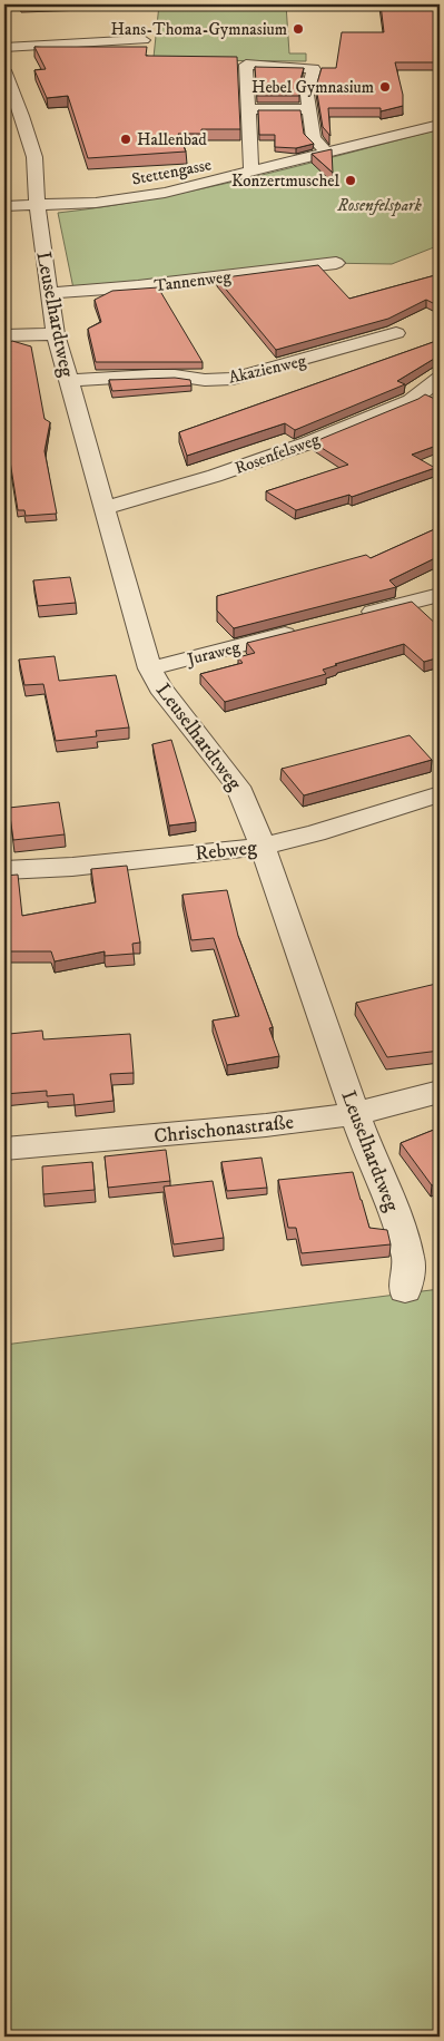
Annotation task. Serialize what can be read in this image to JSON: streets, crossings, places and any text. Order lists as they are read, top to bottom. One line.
{"streets":{"street":["Stettengasse","Tannenweg","Leuselhardtweg","Akazienweg","Rosenfelsweg","Juraweg","Rebweg","Chrischonastraße"]},"crossings":[["Stettengasse","Leuselhardtweg"],["Tannenweg","Leuselhardtweg"],["Leuselhardtweg","Akazienweg"],["Leuselhardtweg","Rosenfelsweg"],["Leuselhardtweg","Juraweg"],["Leuselhardtweg","Rebweg"],["Leuselhardtweg","Chrischonastraße"]],"parks":["Rosenfelspark"],"places":["Hans-Thoma-Gymnasium","Hebel Gymnasium","Hallenbad","Konzertmuschel"]}
